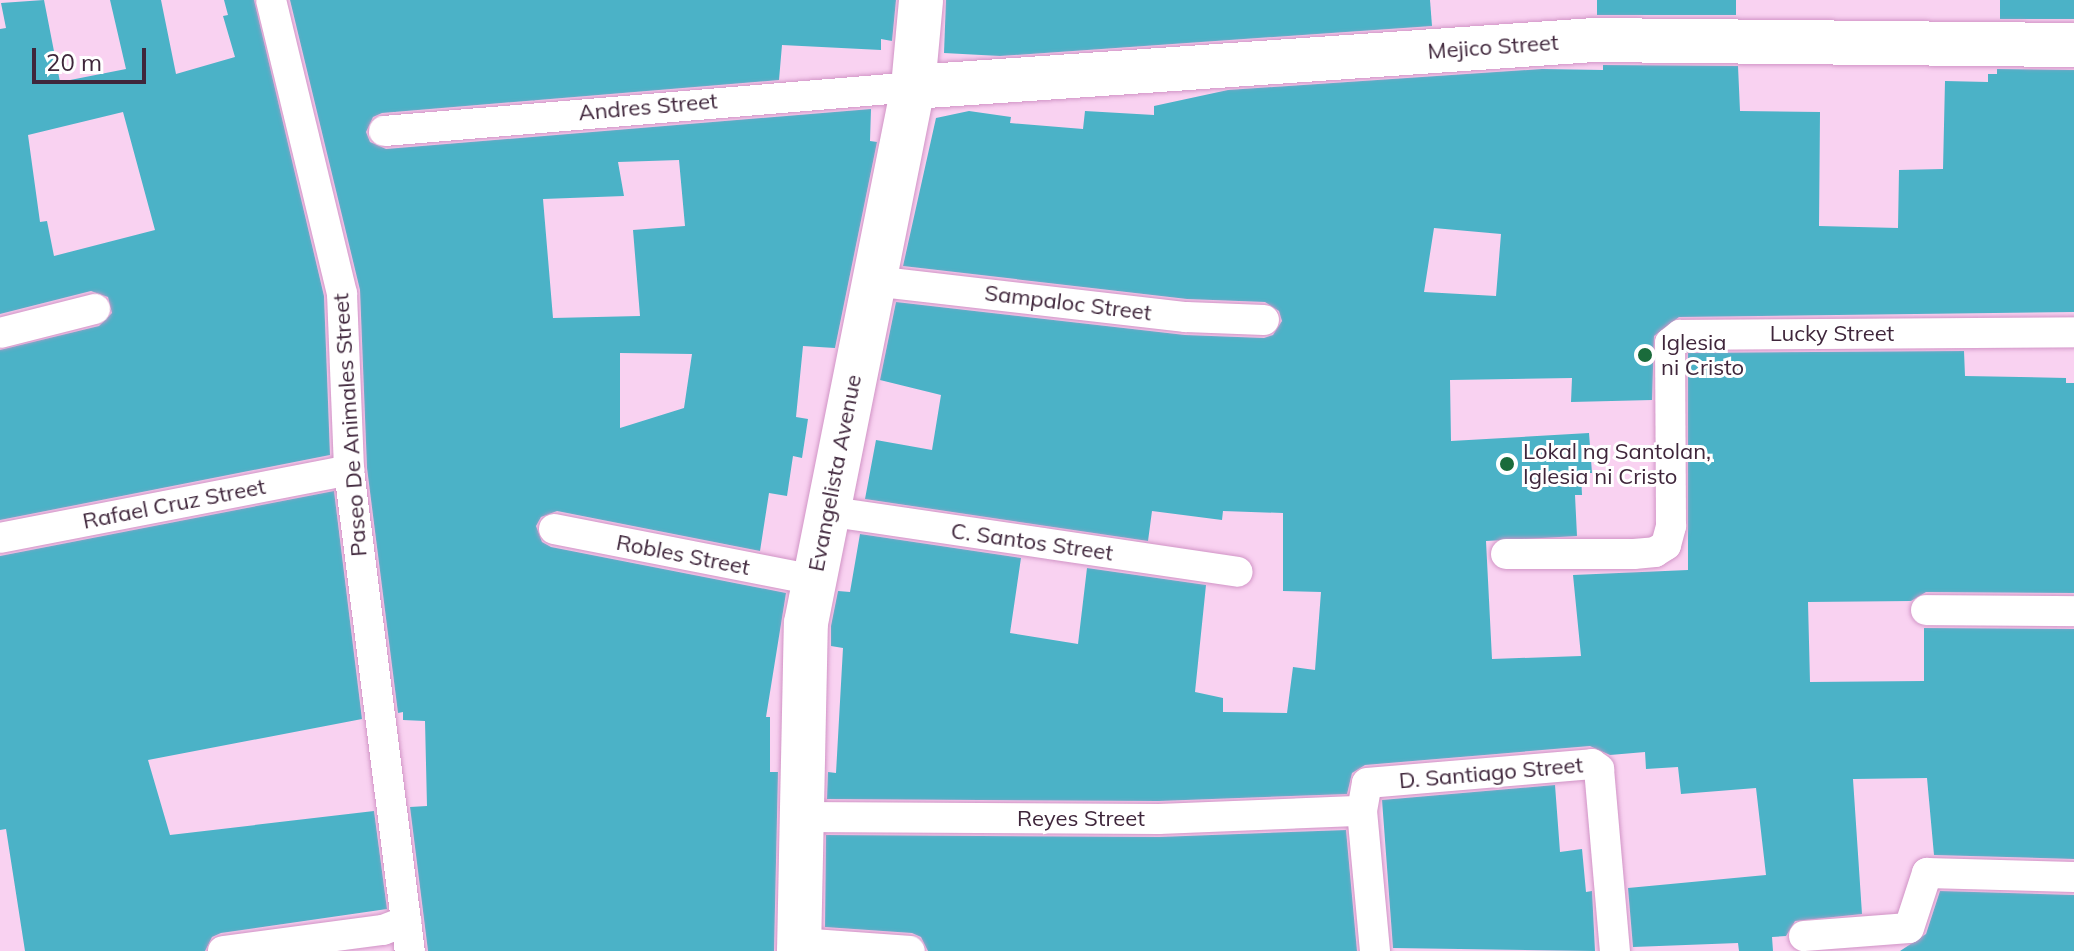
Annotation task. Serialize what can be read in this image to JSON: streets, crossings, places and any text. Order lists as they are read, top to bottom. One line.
{"streets":{"street":["Mejico Street","Andres Street","Sampaloc Street","Lucky Street","Paseo De Animales Street","Evangelista Avenue","Rafael Cruz Street","C. Santos Street","Robles Street","D. Santiago Street","Reyes Street"]},"crossings":[["Mejico Street","Andres Street"],["Mejico Street","Evangelista Avenue"],["Andres Street","Evangelista Avenue"],["Sampaloc Street","Evangelista Avenue"],["Paseo De Animales Street","Rafael Cruz Street"],["Evangelista Avenue","C. Santos Street"],["Evangelista Avenue","Robles Street"],["Evangelista Avenue","Reyes Street"],["D. Santiago Street","Reyes Street"]],"places":["Iglesia ni Cristo","Lokal ng Santolan, Iglesia ni Cristo"],"scale_bar":"20 m"}
